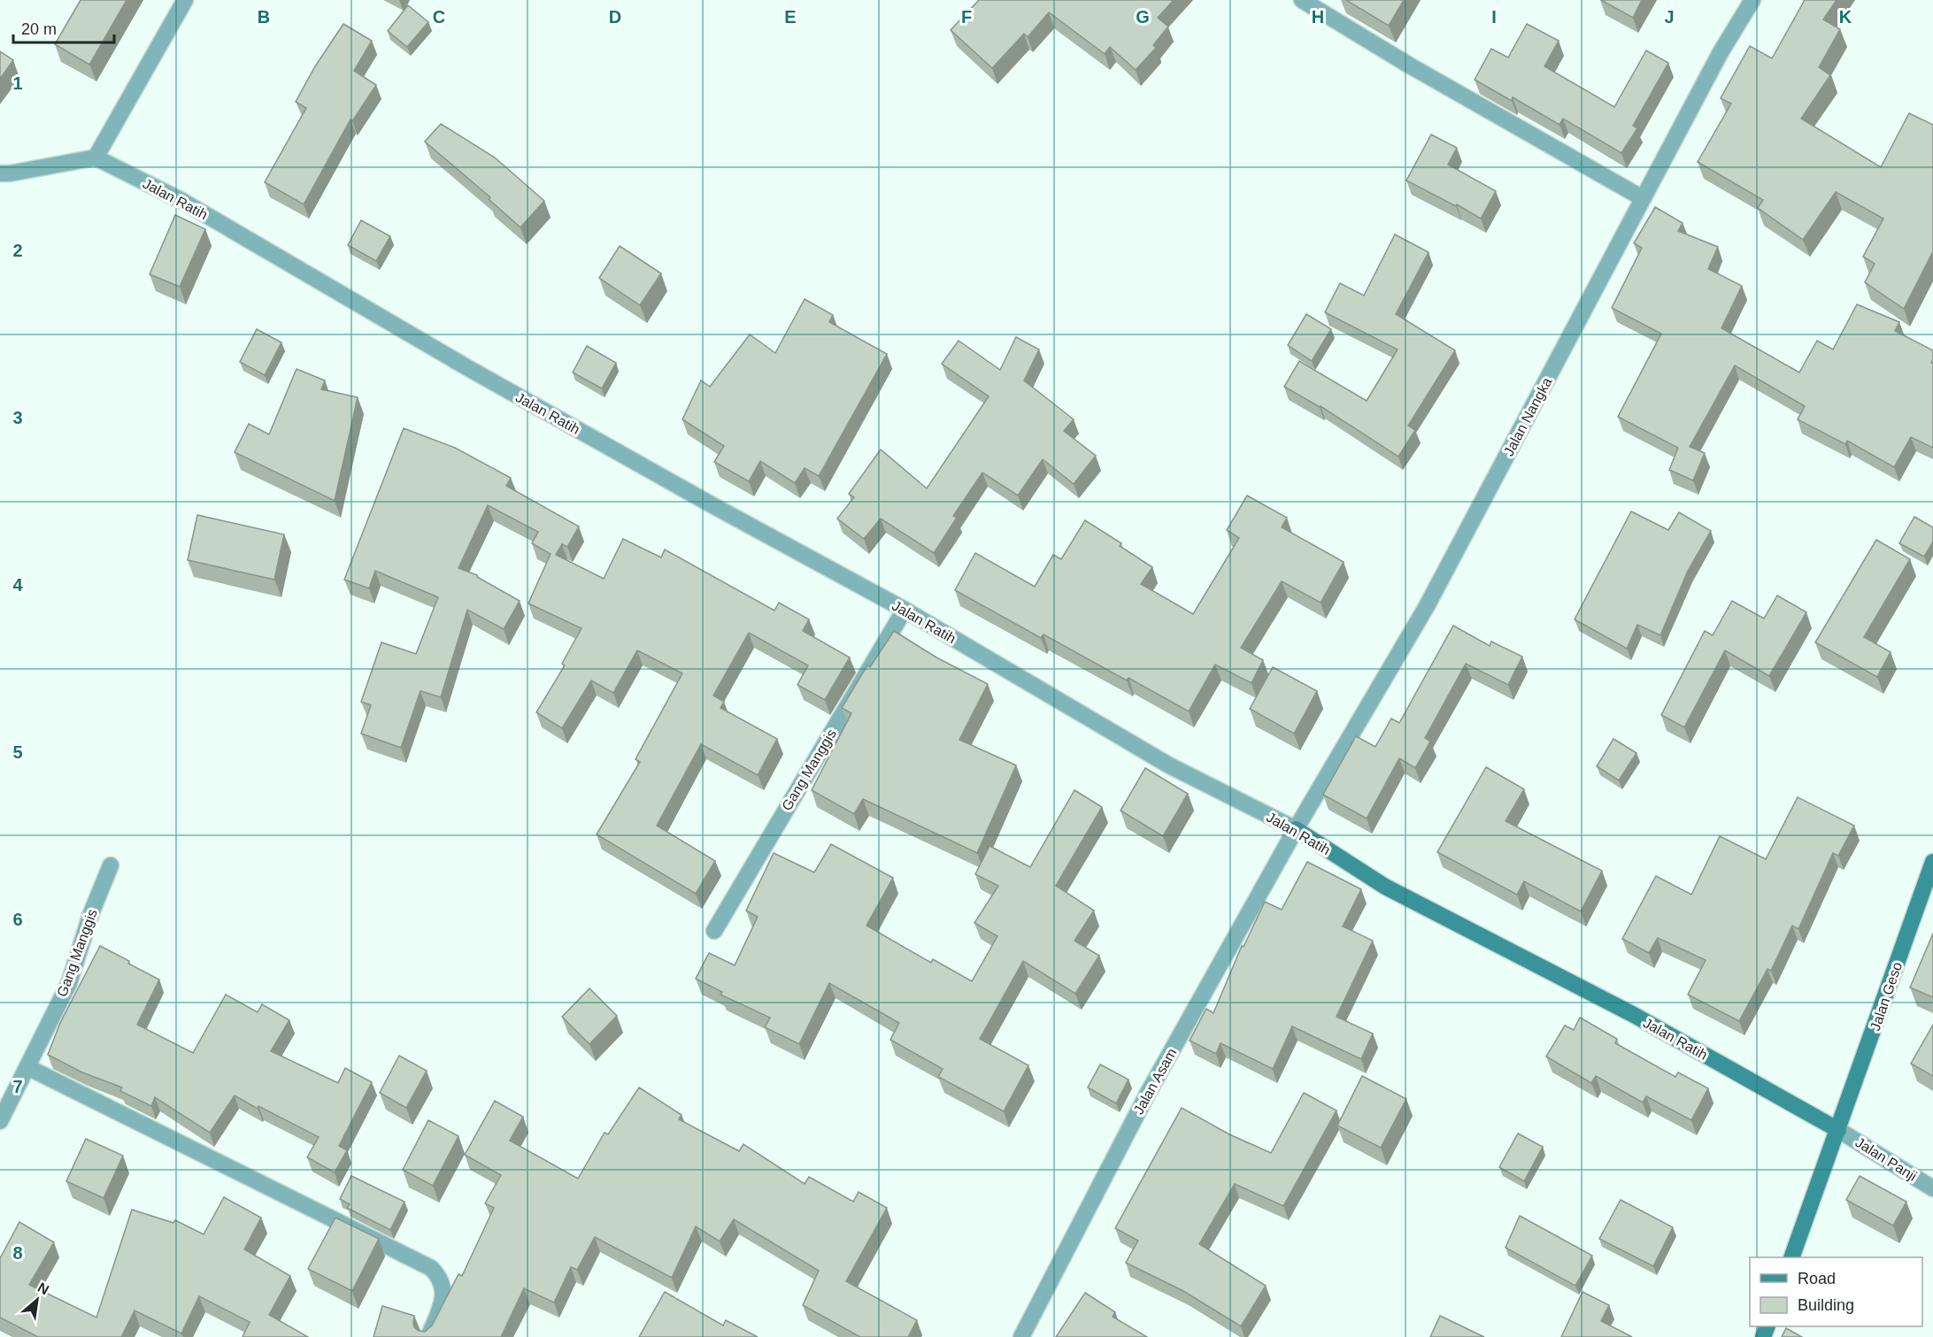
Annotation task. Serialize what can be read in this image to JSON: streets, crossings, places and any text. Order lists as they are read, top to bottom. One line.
{"streets":{"street":["Jalan Ratih","Jalan Nangka","Gang Manggis","Jalan Geso","Jalan Asam","Jalan Panji"]},"crossings":[["Jalan Ratih","Jalan Nangka"],["Jalan Ratih","Gang Manggis"],["Jalan Ratih","Jalan Geso"],["Jalan Ratih","Jalan Asam"],["Jalan Ratih","Jalan Panji"],["Jalan Nangka","Jalan Asam"],["Jalan Geso","Jalan Panji"]],"legend":["Road","Building"],"scale_bar":"20 m","north":"top right","grid":{"columns":["B","C","D","E","F","G","H","I","J","K"],"rows":["1","2","3","4","5","6","7","8"]}}
